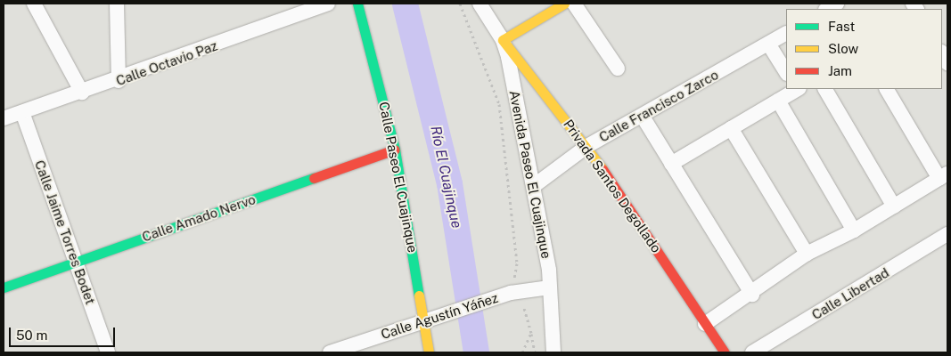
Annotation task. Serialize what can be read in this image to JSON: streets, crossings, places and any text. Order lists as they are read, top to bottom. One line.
{"streets":{"street":["Calle Octavio Paz","Calle Francisco Zarco","Avenida Paseo El Cuajinque","Calle Paseo El Cuajinque","Privada Santos Degollado","Calle Amado Nervo","Calle Jaime Torres Bodet","Calle Libertad","Calle Agustín Yáñez"]},"crossings":[["Calle Octavio Paz","Calle Jaime Torres Bodet"],["Calle Francisco Zarco","Avenida Paseo El Cuajinque"],["Calle Francisco Zarco","Privada Santos Degollado"],["Avenida Paseo El Cuajinque","Privada Santos Degollado"],["Avenida Paseo El Cuajinque","Calle Agustín Yáñez"],["Calle Paseo El Cuajinque","Calle Amado Nervo"],["Calle Paseo El Cuajinque","Calle Agustín Yáñez"],["Calle Amado Nervo","Calle Jaime Torres Bodet"]],"water":["Río El Cuajinque"],"legend":["Fast","Slow","Jam"],"scale_bar":"50 m"}
